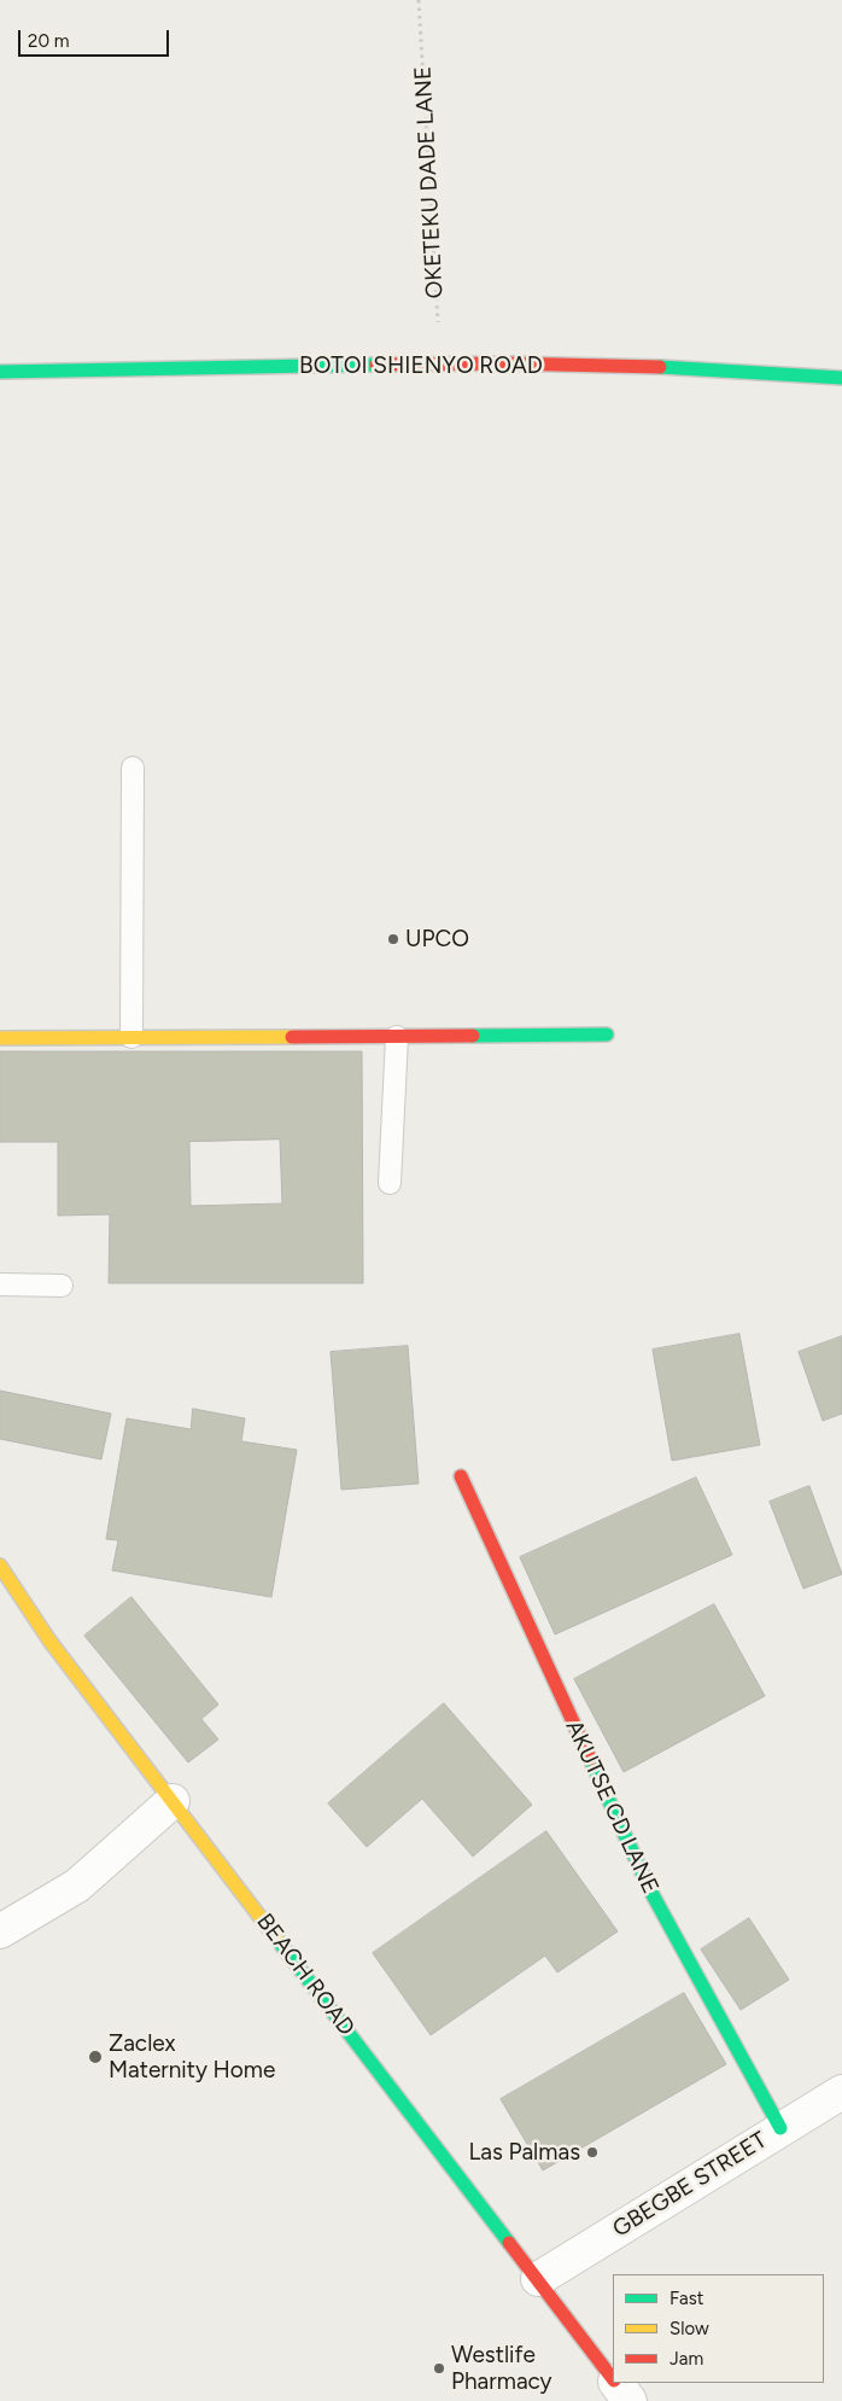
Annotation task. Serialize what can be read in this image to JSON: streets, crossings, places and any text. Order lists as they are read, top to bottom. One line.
{"streets":{"street":["BOTOI SHIENYO ROAD","AKUTSE CD LANE","BEACH ROAD","GBEGBE STREET"],"path":["OKETEKU DADE LANE"]},"crossings":[["OKETEKU DADE LANE","BOTOI SHIENYO ROAD"],["AKUTSE CD LANE","GBEGBE STREET"],["BEACH ROAD","GBEGBE STREET"]],"places":["UPCO","Zaclex Maternity Home","Las Palmas","Westlife Pharmacy"],"legend":["Fast","Slow","Jam"],"scale_bar":"20 m"}
